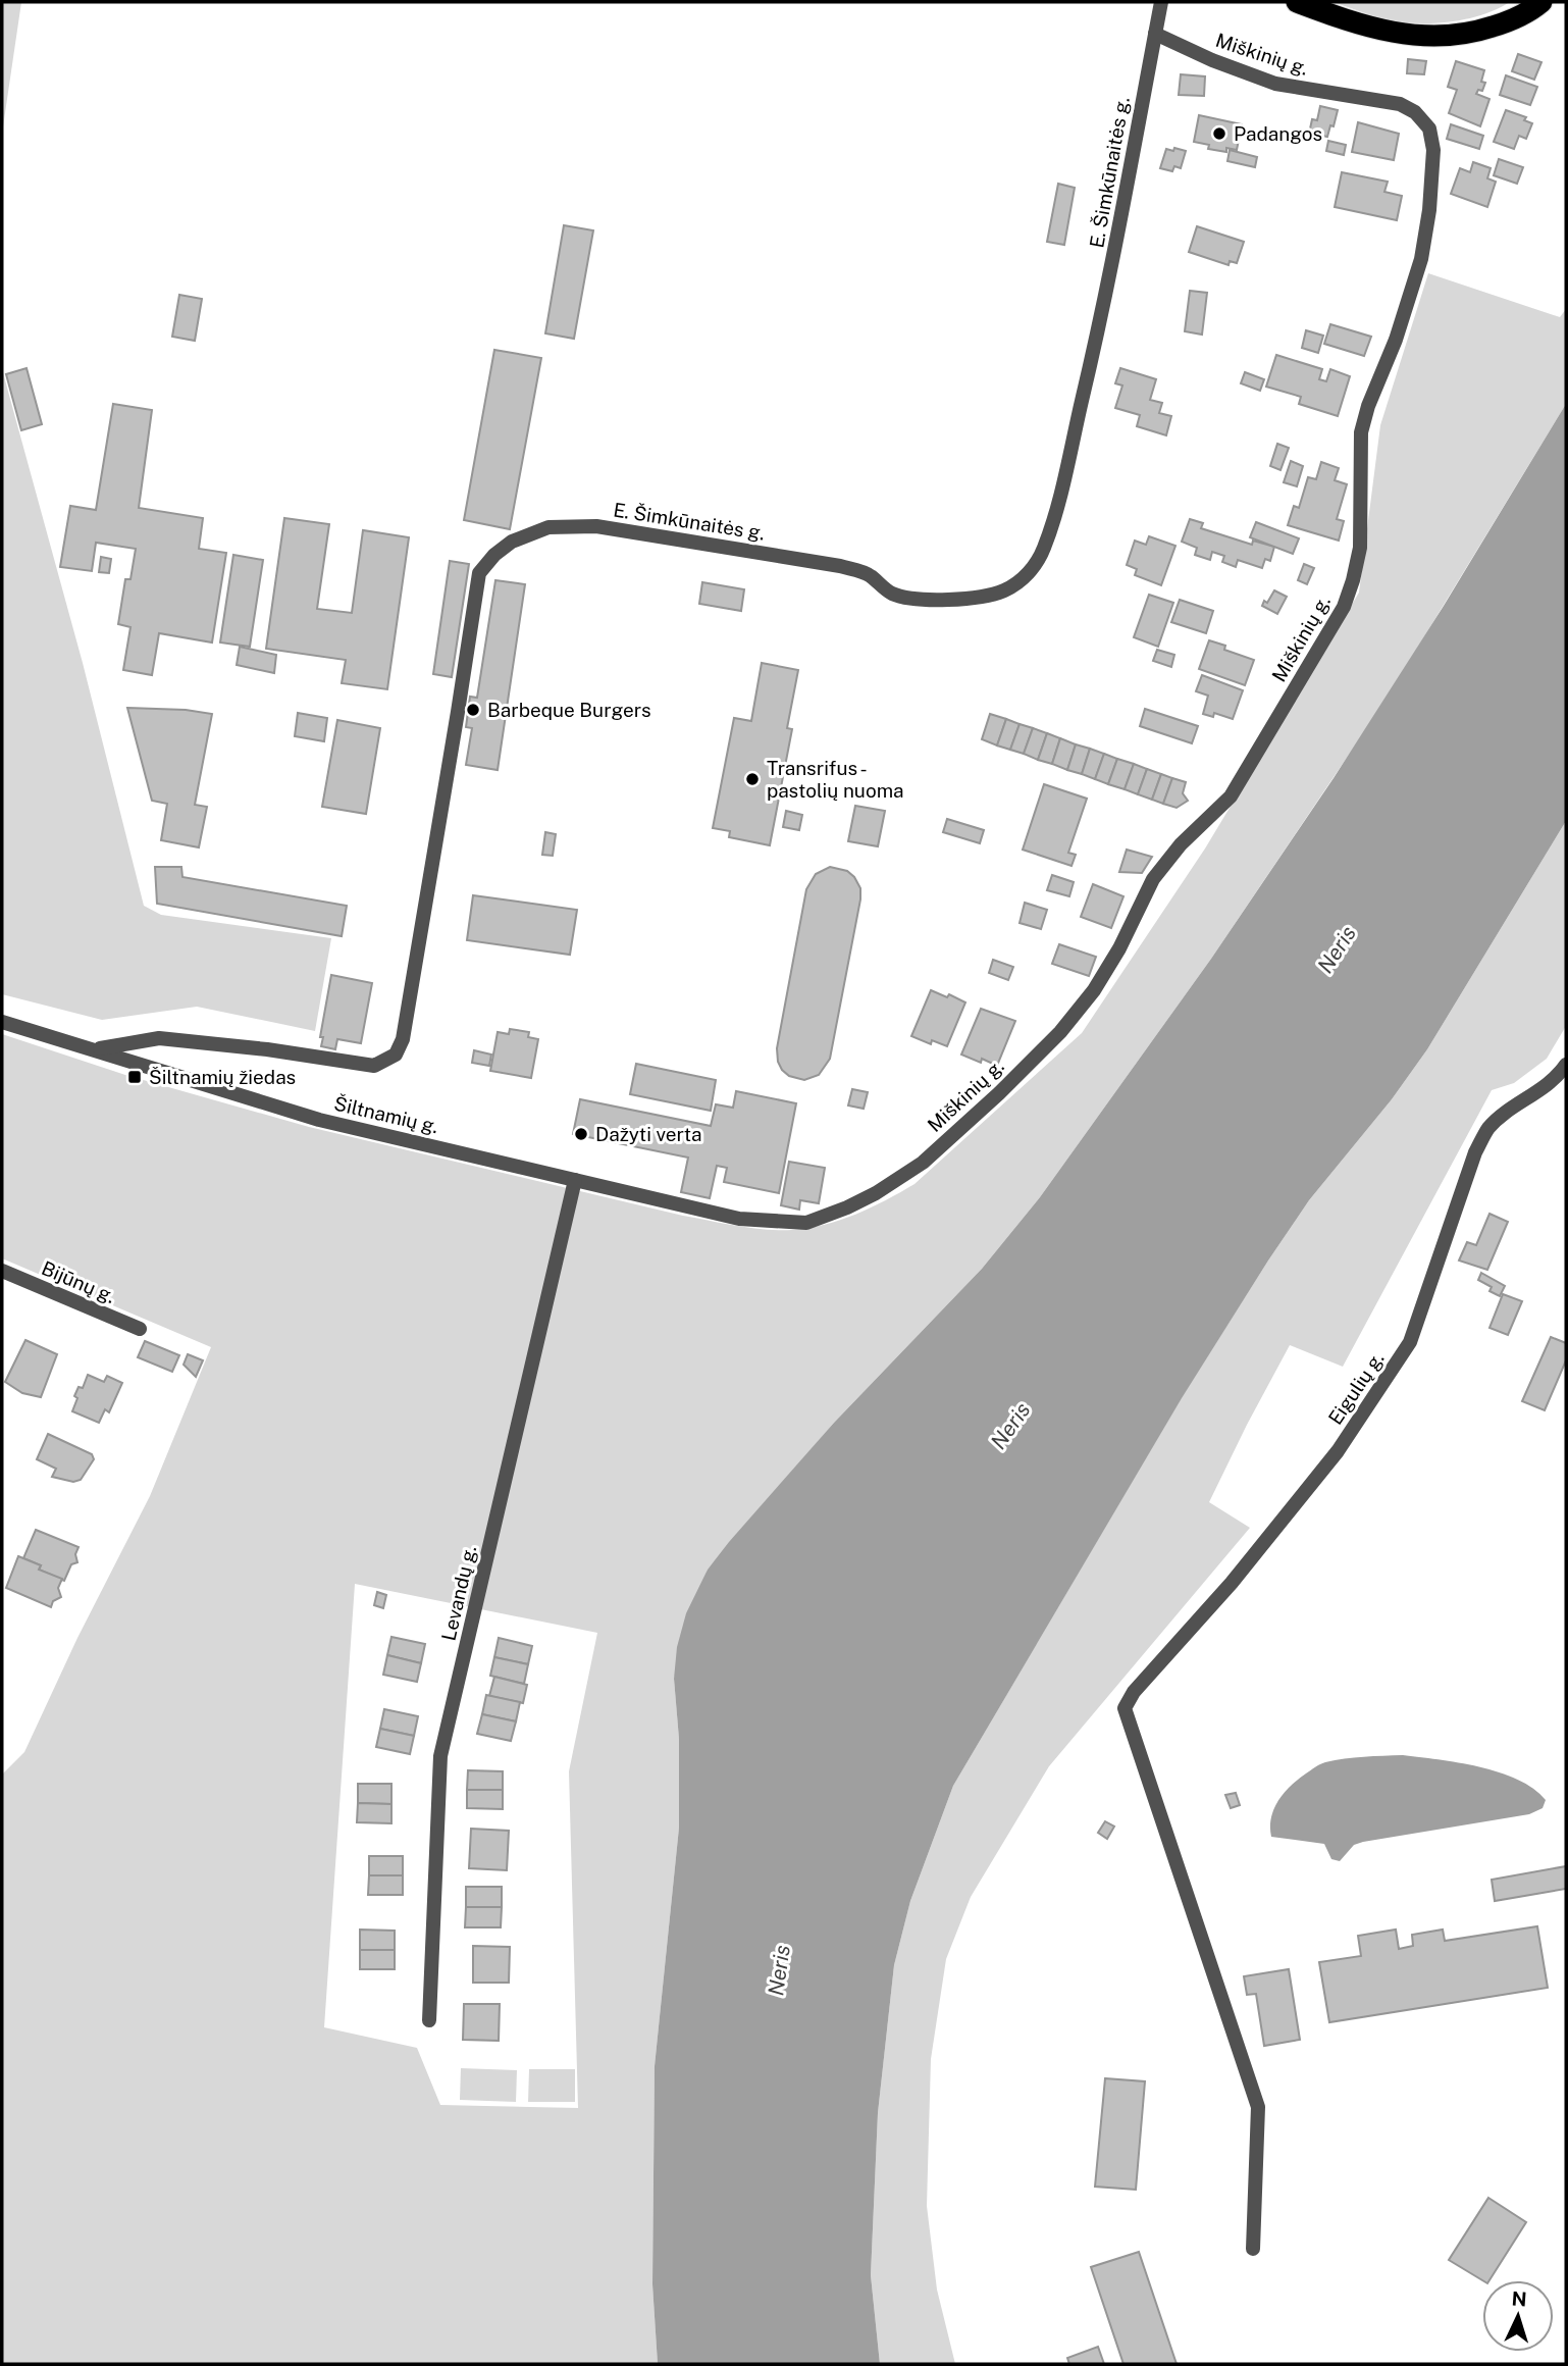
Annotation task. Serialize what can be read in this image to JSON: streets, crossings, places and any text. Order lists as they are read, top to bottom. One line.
{"streets":{"street":["Miškinių g.","E. Šimkūnaitės g.","Šiltnamių g.","Bijūnų g.","Eigulių g.","Levandų g."]},"crossings":[["Miškinių g.","E. Šimkūnaitės g."],["Miškinių g.","Šiltnamių g."],["E. Šimkūnaitės g.","Šiltnamių g."],["Šiltnamių g.","Levandų g."]],"water":["Neris"],"places":{"other":["Padangos","Barbeque Burgers","Transrifus - pastolių nuoma","Dažyti verta"],"transit":["Šiltnamių žiedas"]},"north":"top"}
